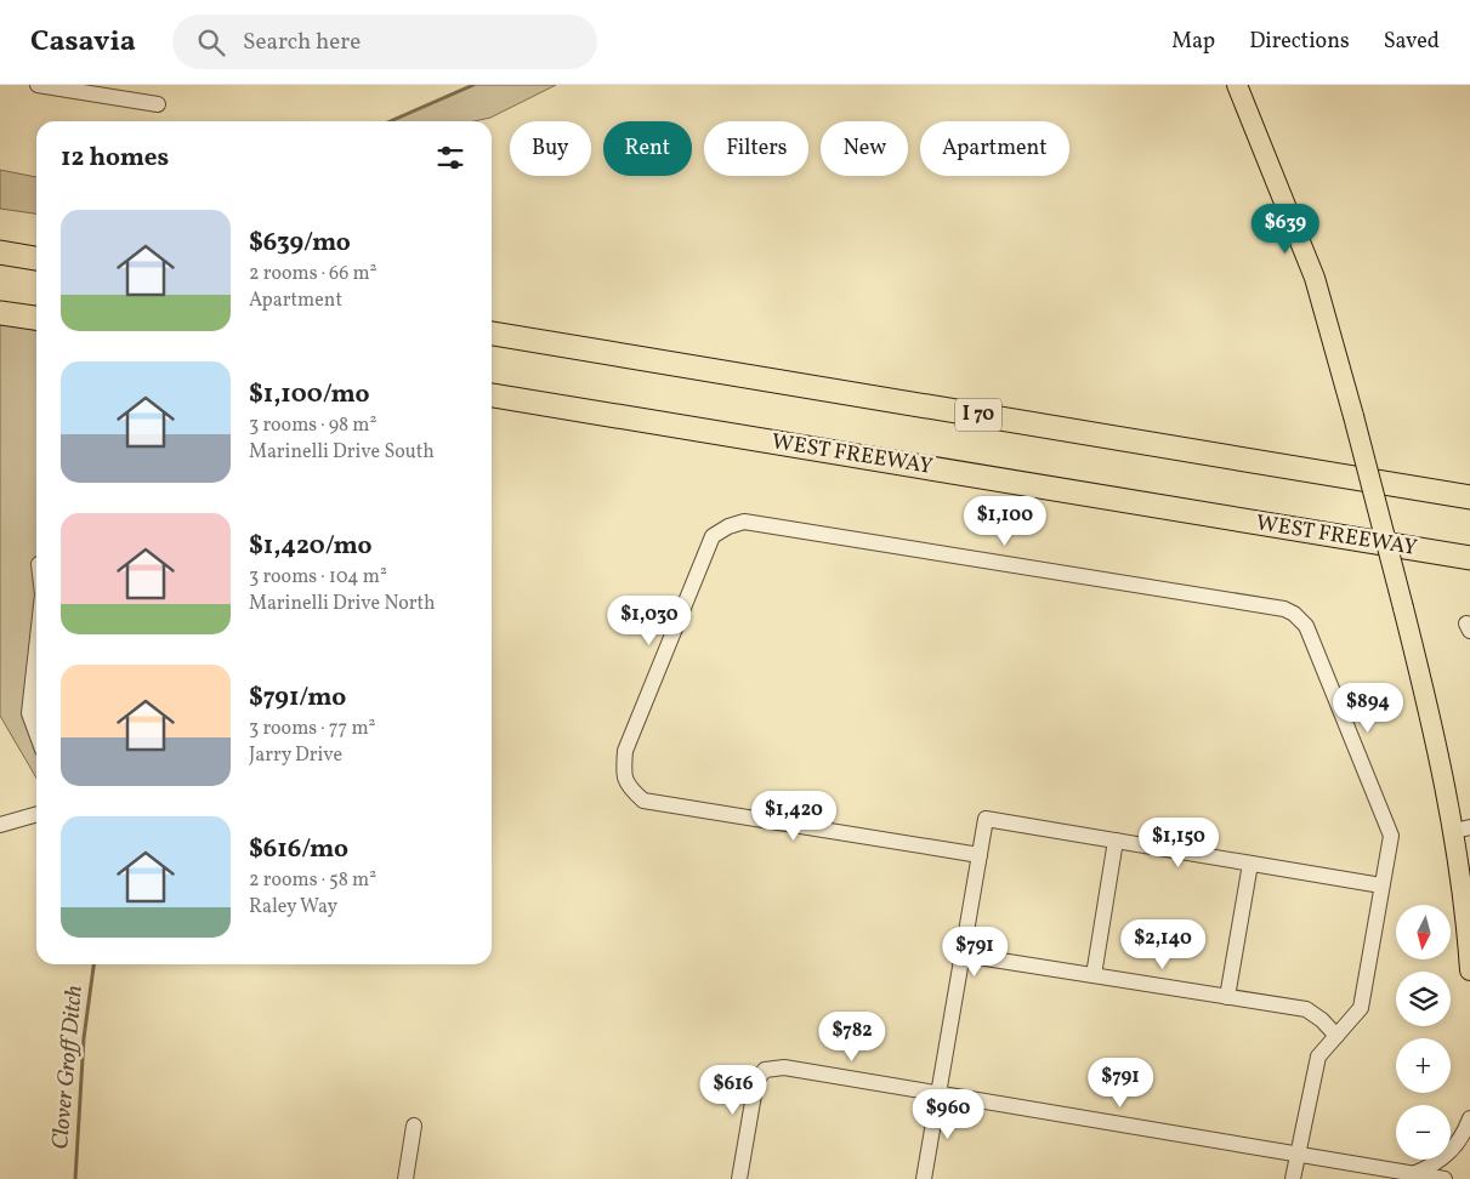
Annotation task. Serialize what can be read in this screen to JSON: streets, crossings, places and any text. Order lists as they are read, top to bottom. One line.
{"streets":{"highway":["I 70","WEST FREEWAY"]},"water":["Clover Groff Ditch"],"north":"bottom","page":{"header":"Casavia","search":"Search here","nav":["Map","Directions","Saved"],"chip":["Buy","Rent","Filters","New","Apartment"],"heading":"12 homes","list":[{"name":"$639/mo","note":"2 rooms · 66 m² · Apartment"},{"name":"$1,100/mo","note":"3 rooms · 98 m² · Marinelli Drive South"},{"name":"$1,420/mo","note":"3 rooms · 104 m² · Marinelli Drive North"},{"name":"$791/mo","note":"3 rooms · 77 m² · Jarry Drive"},{"name":"$616/mo","note":"2 rooms · 58 m² · Raley Way"}],"price":["$639","$1,100","$1,030","$894","$1,420","$1,150","$2,140","$791","$782","$791","$616","$960"],"map_buttons":["+","−"]}}
